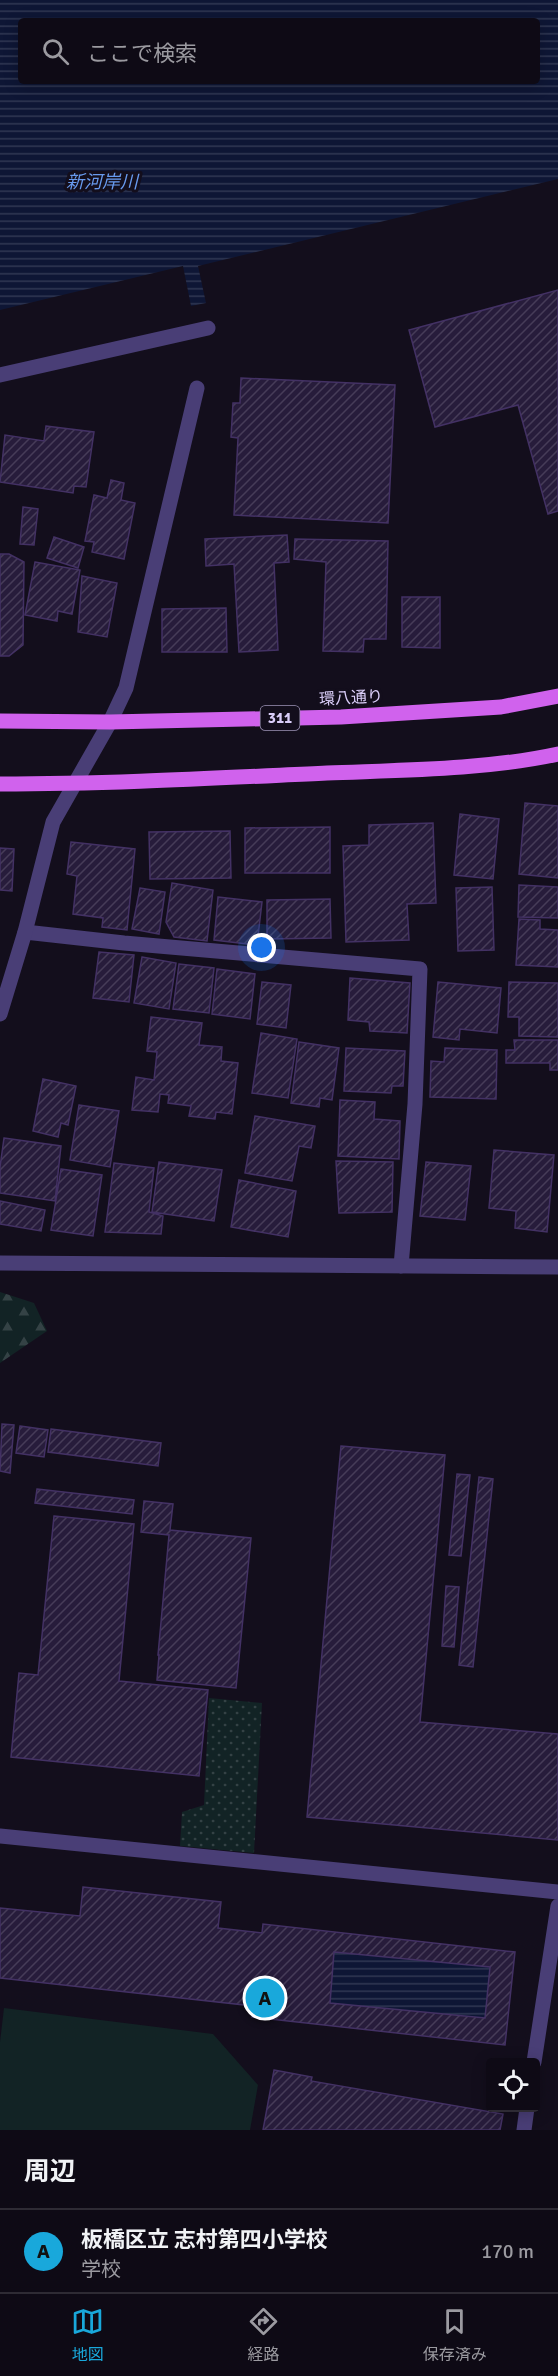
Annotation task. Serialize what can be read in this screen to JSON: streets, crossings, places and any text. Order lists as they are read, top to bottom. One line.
{"streets":{"main road":["環八通り","311"]},"water":["新河岸川"],"page":{"search":"ここで検索","pins":"A","heading":"周辺","list":[{"mark":"A","name":"板橋区立 志村第四小学校","note":"学校","value":"170 m"}],"nav":["地図","経路","保存済み"]}}
